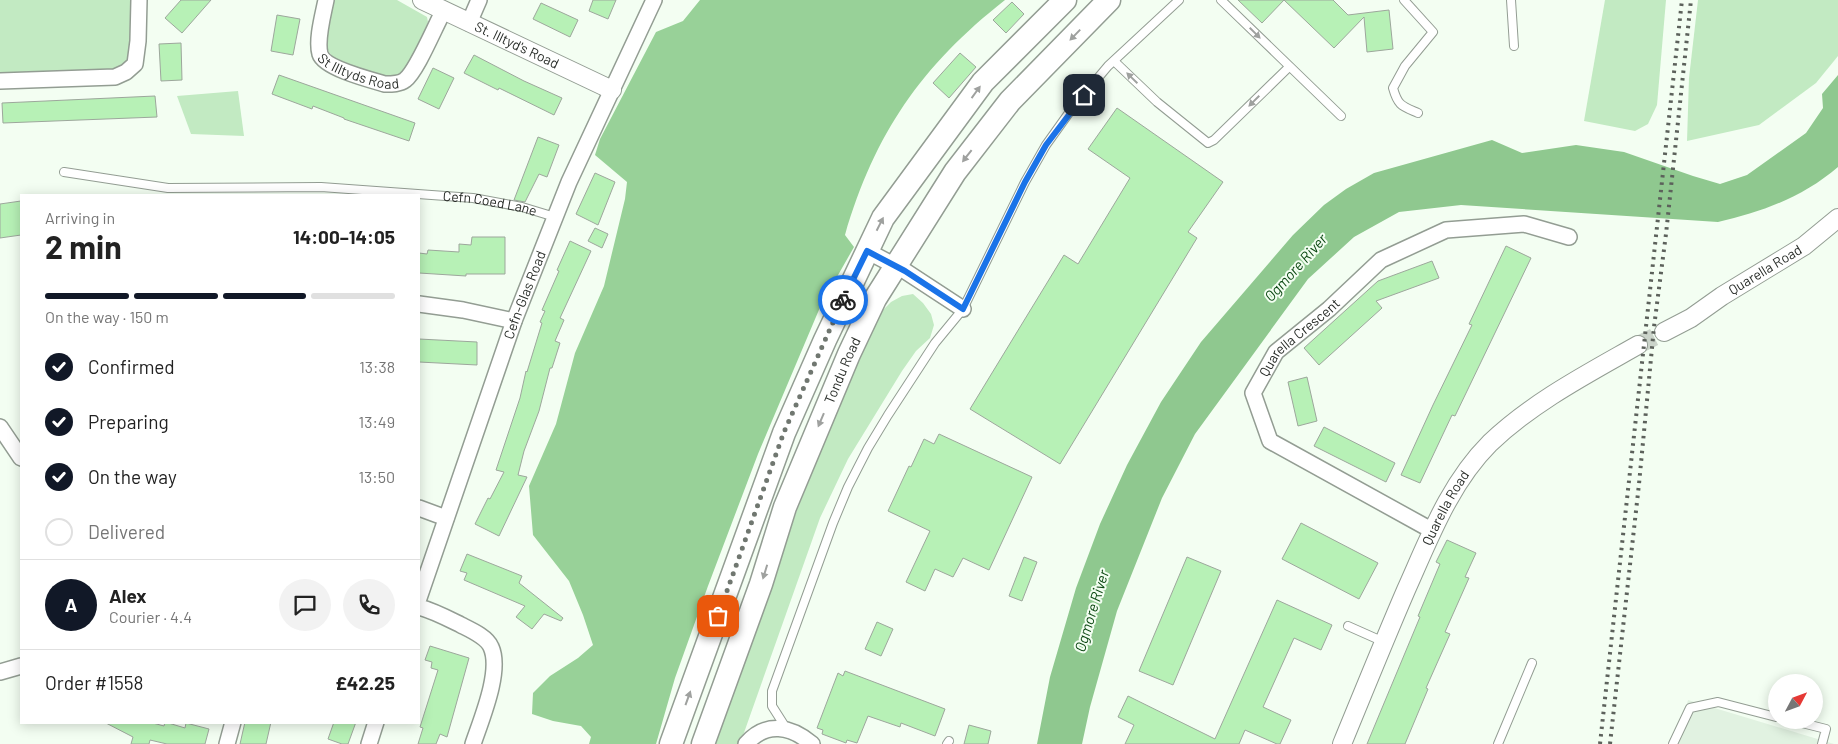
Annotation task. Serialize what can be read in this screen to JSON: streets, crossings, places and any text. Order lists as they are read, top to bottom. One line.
{"streets":{"main road":["Tondu Road"],"street":["St. Illtyd's Road","St Illtyds Road","Quarella Road","Cefn-Glas Road","Quarella Crescent"],"lane":["Cefn Coed Lane"]},"crossings":[["St. Illtyd's Road","St Illtyds Road"],["St. Illtyd's Road","Cefn-Glas Road"],["Cefn Coed Lane","Cefn-Glas Road"],["Quarella Road","Quarella Crescent"]],"water":["Ogmore River"],"north":"top right","page":{"heading":["2 min","Arriving in","14:00–14:05"],"panel":["Alex","Courier · 4.4","Order #1558","£42.25"],"bar":"On the way · 150 m","list":[["Confirmed","13:38"],["Preparing","13:49"],["On the way","13:50"],"Delivered"],"round":"A"}}
